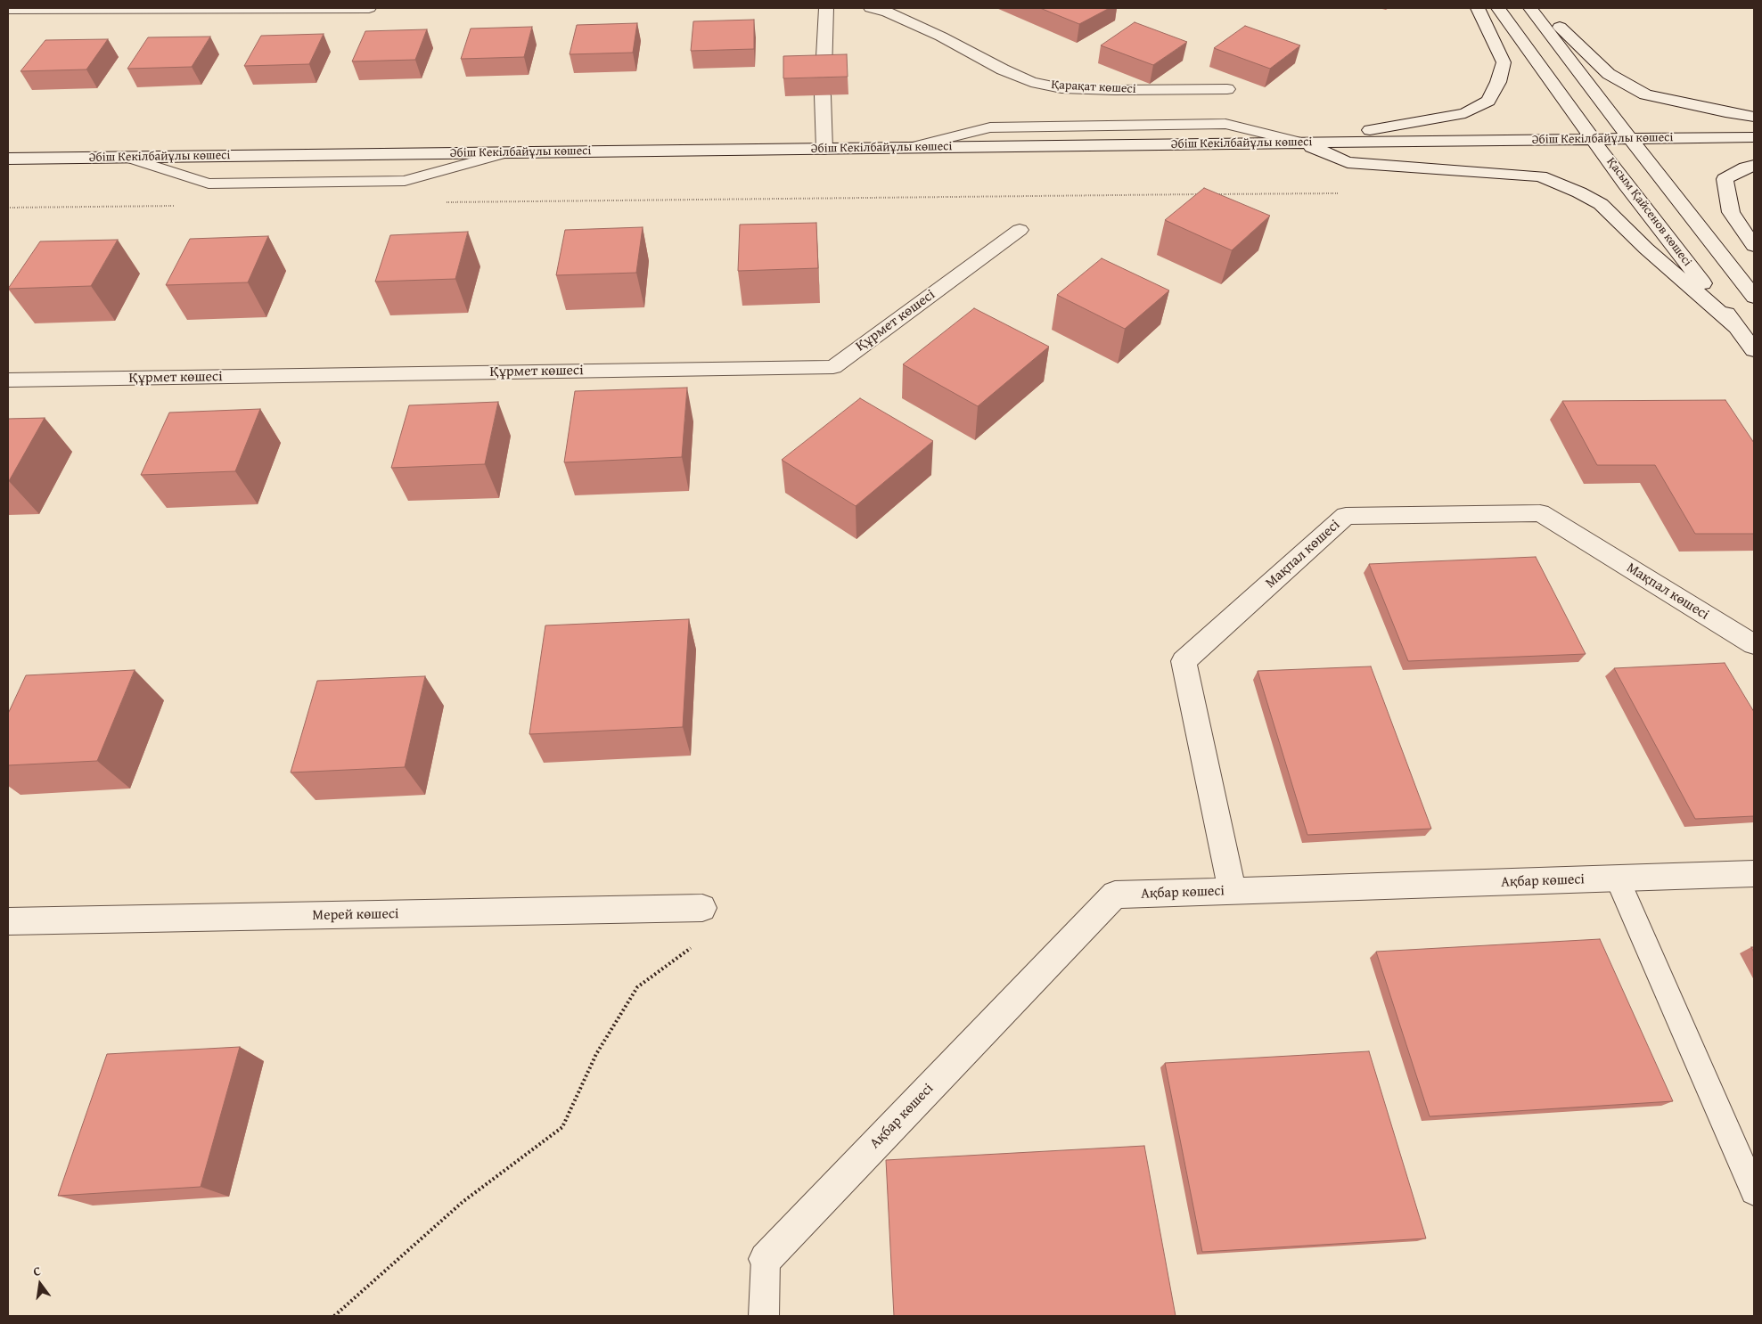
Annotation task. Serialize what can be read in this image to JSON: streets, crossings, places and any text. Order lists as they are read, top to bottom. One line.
{"streets":{"street":["Қарақат көшесі","Әбіш Кекілбайұлы көшесі","Қасым Қайсенов көшесі","Құрмет көшесі","Мақпал көшесі","Ақбар көшесі","Мерей көшесі"]},"crossings":[["Әбіш Кекілбайұлы көшесі","Қасым Қайсенов көшесі"],["Мақпал көшесі","Ақбар көшесі"]],"north":"top"}
